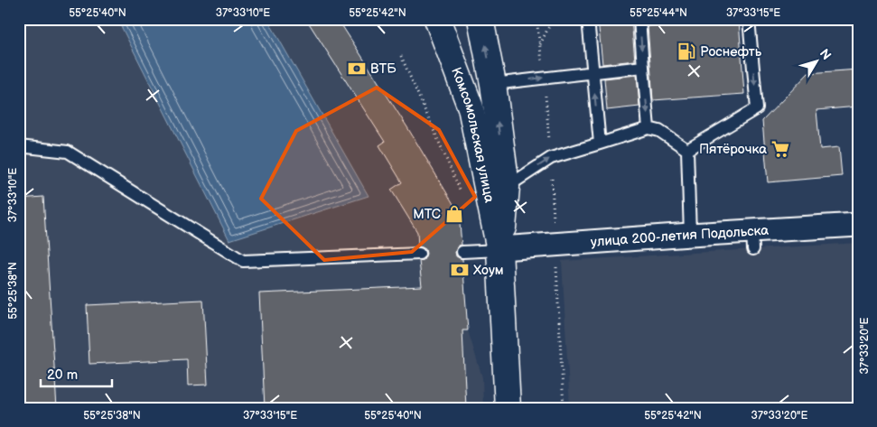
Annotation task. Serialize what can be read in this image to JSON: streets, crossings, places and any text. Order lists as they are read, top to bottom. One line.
{"streets":{"main road":["Комсомольская улица"],"street":["улица 200-летия Подольска"]},"crossings":[["Комсомольская улица","улица 200-летия Подольска"]],"places":{"fuel station":["Роснефть"],"bank":["ВТБ","Хоум"],"supermarket":["Пятёрочка"],"shop":["МТС"]},"scale_bar":"20 m","north":"top right","coordinates":["55°25'40\"N","37°33'10\"E","55°25'42\"N","55°25'44\"N","37°33'15\"E","55°25'38\"N","37°33'20\"E"]}
